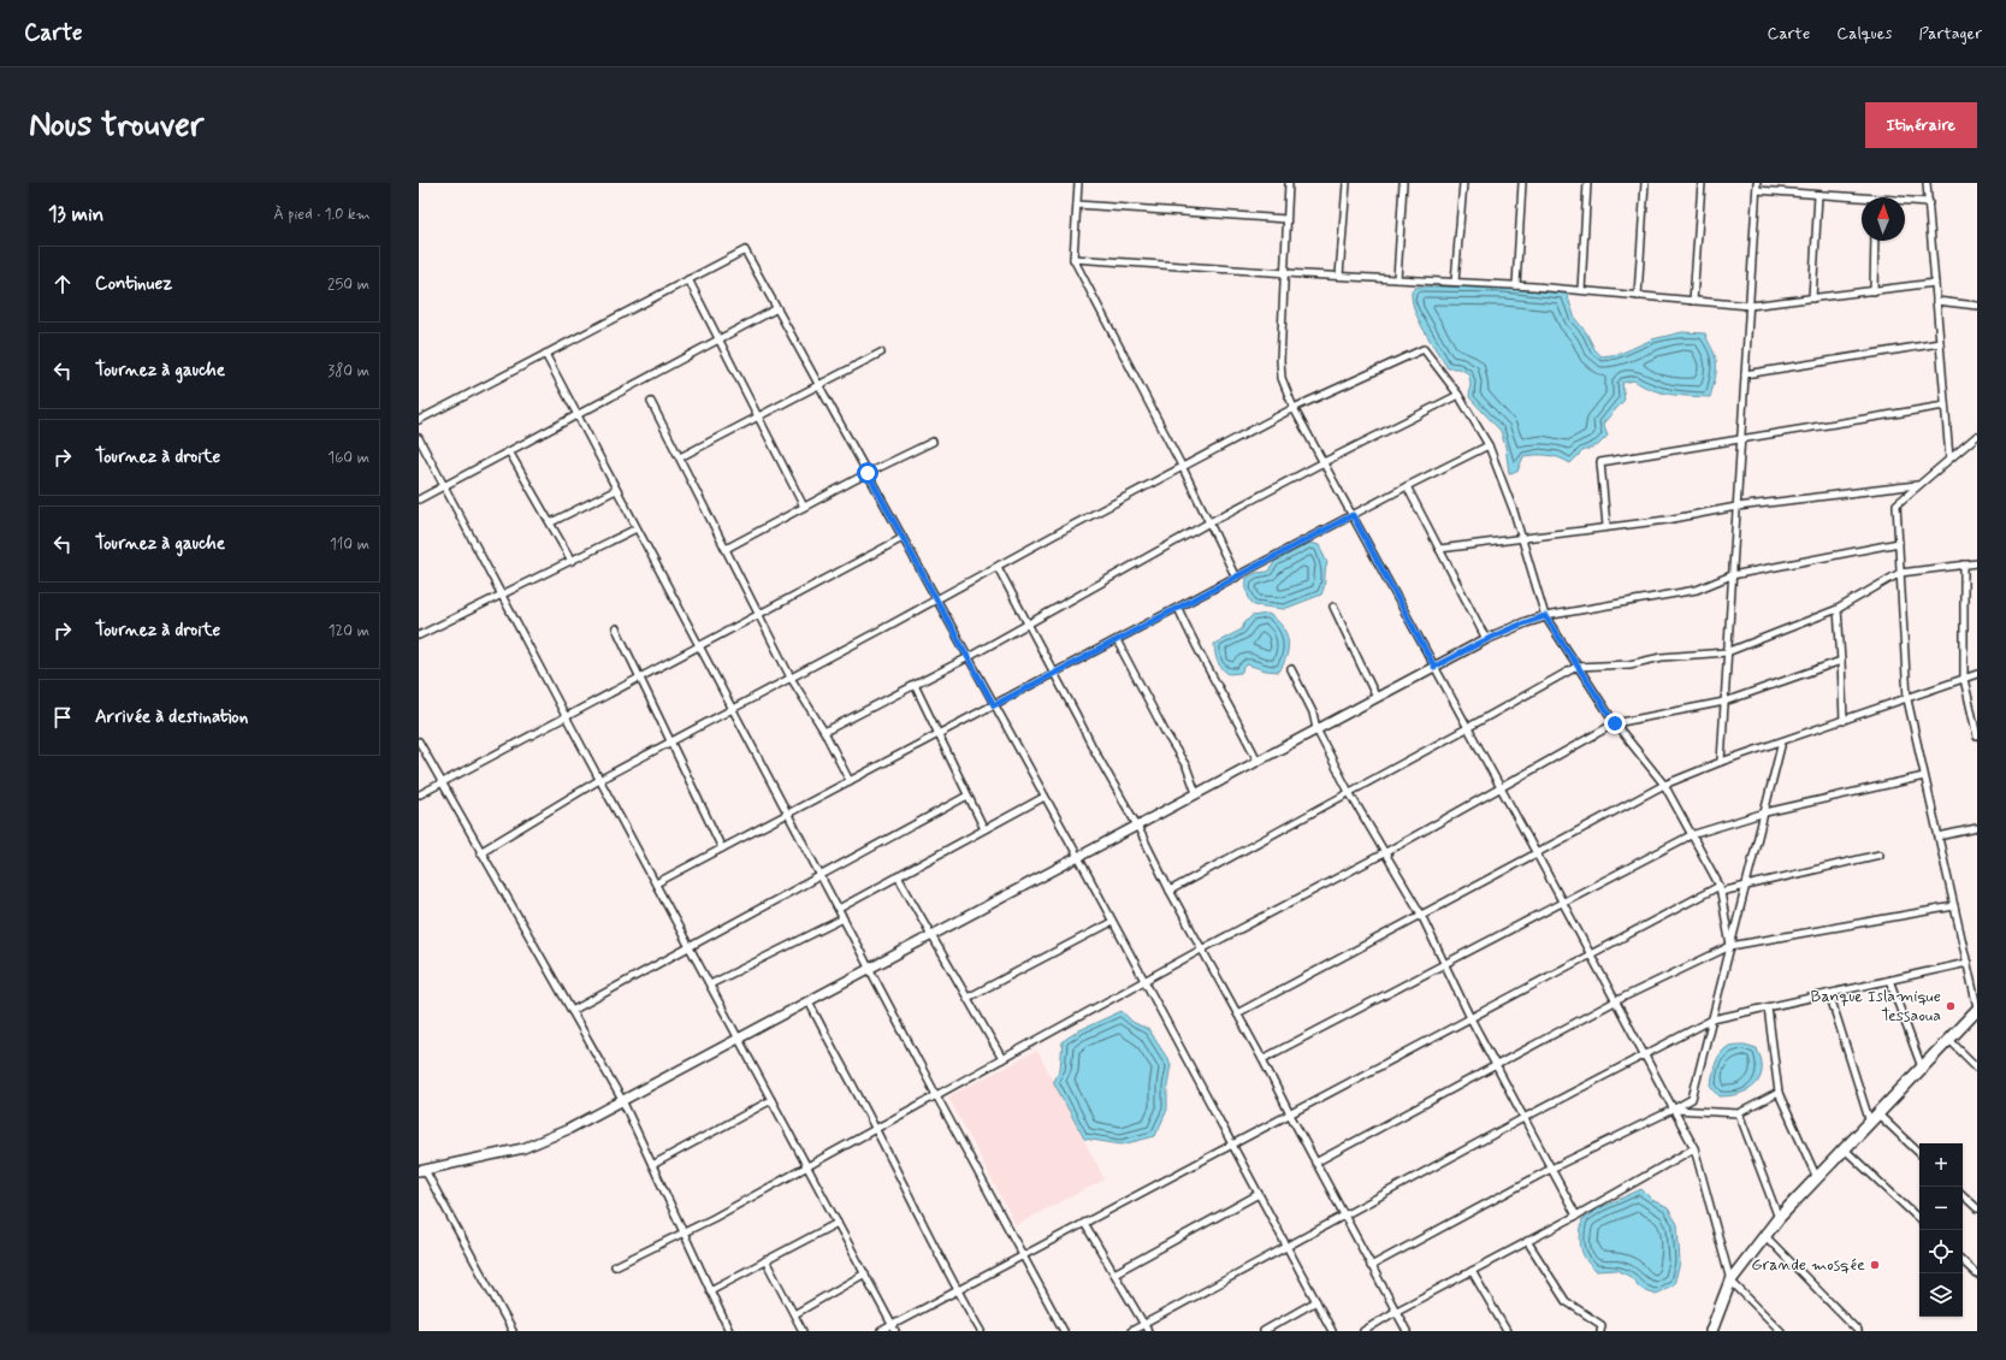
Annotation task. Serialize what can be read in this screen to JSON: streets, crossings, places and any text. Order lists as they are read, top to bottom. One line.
{"places":["Banque Islamique Tessaoua","Grande mosqée"],"north":"top","page":{"header":"Carte","nav":["Carte","Calques","Partager"],"buttons":"Itinéraire","title":"Nous trouver","heading":["13 min","À pied · 1.0 km"],"list":[["Continuez","250 m"],["Tournez à gauche","380 m"],["Tournez à droite","160 m"],["Tournez à gauche","110 m"],["Tournez à droite","120 m"],"Arrivée à destination"],"map_buttons":["+","−"]}}
